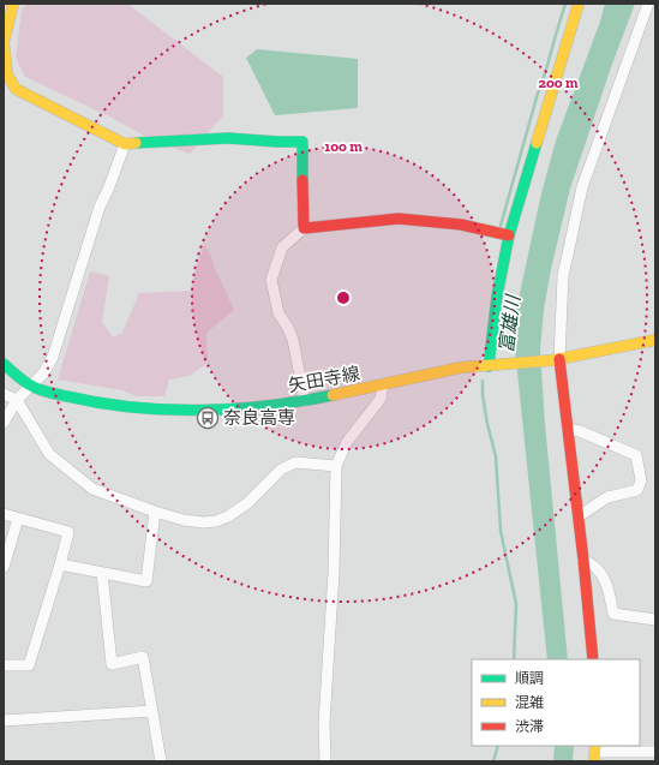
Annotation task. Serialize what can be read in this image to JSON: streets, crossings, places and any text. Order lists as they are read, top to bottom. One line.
{"streets":{"street":["矢田寺線"]},"water":["富雄川"],"places":{"bus stop":["奈良高専"]},"legend":["順調","混雑","渋滞"],"rings":["200 m","100 m"]}
